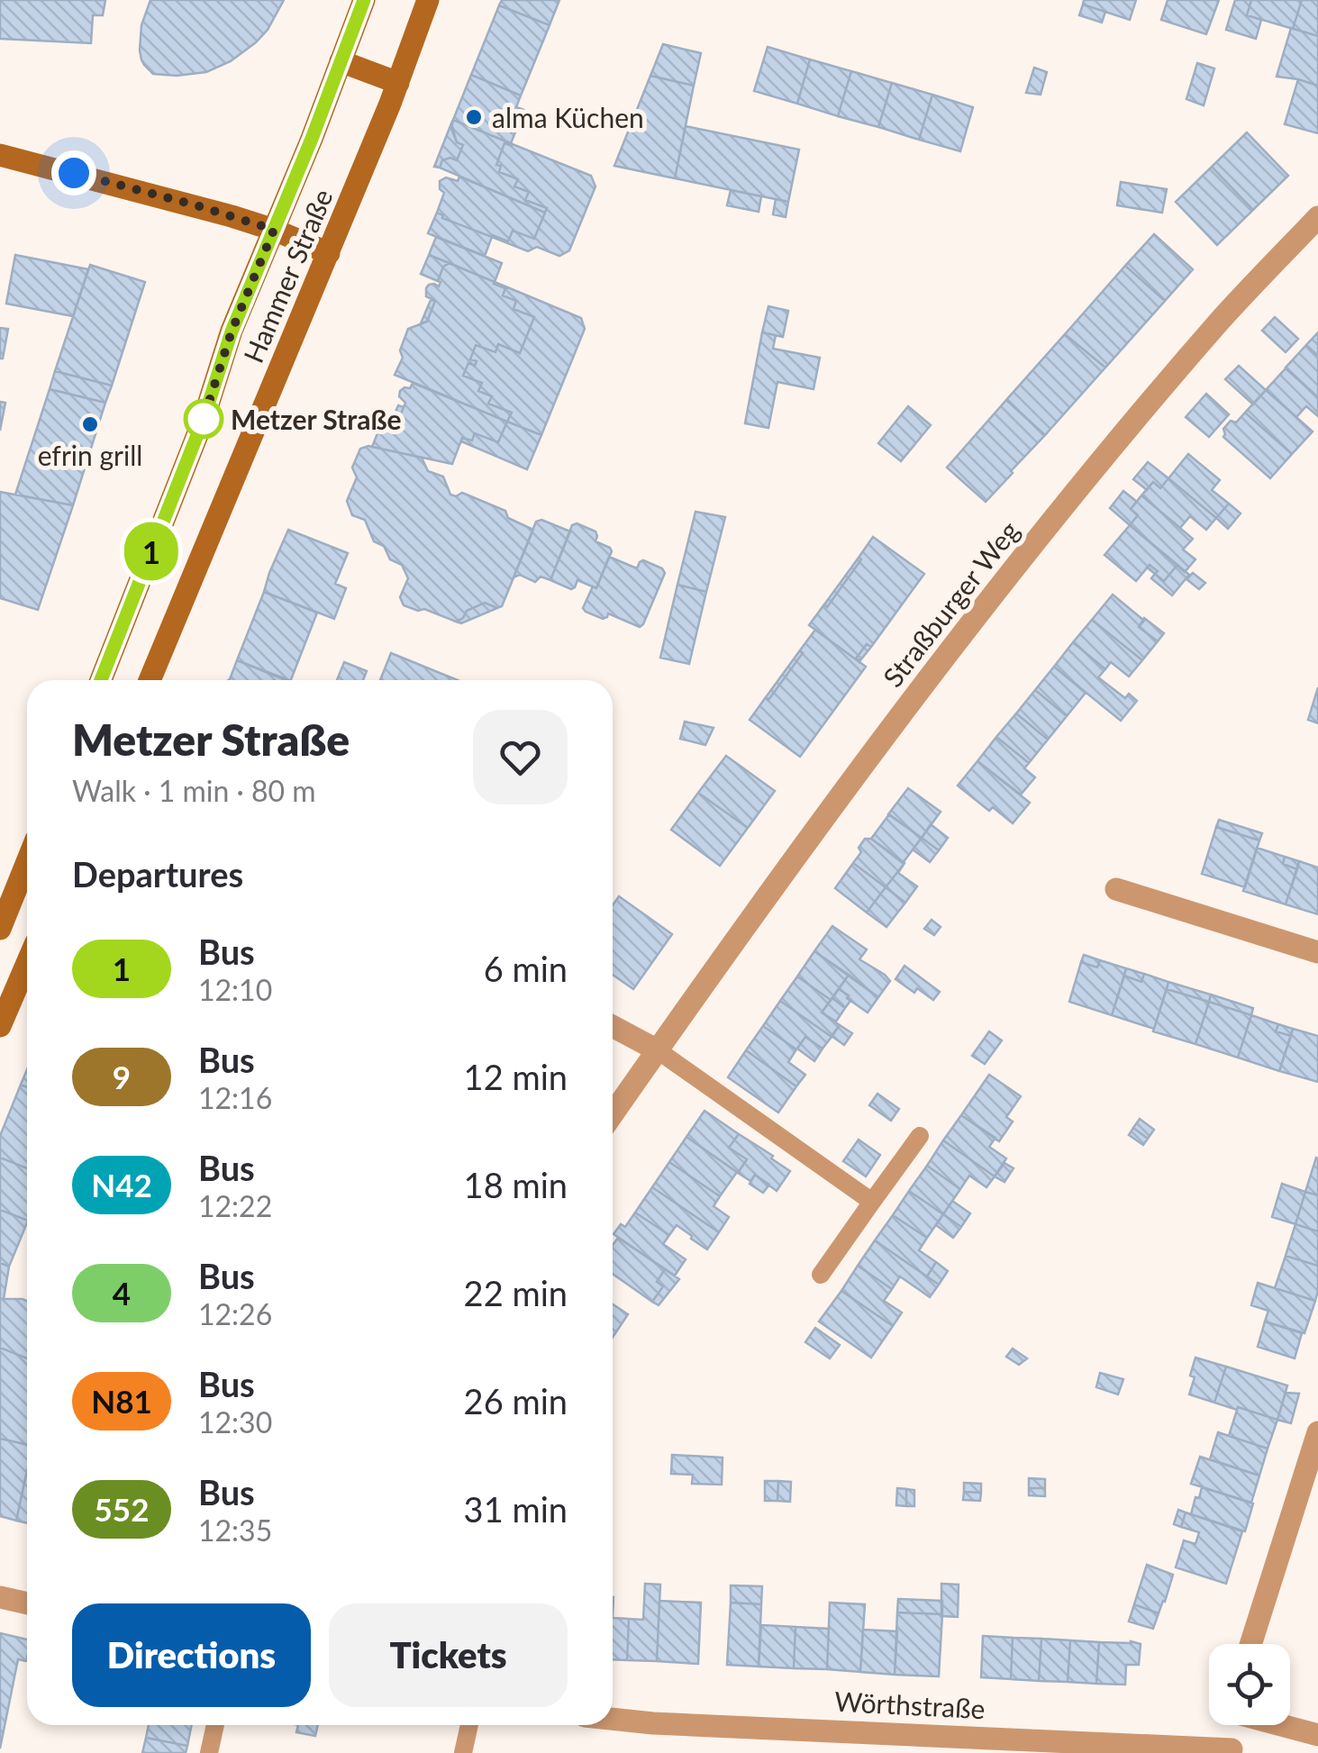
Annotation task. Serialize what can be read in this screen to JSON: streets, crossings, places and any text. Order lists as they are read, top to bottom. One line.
{"streets":{"main road":["Hammer Straße"],"street":["Straßburger Weg","Wörthstraße"]},"places":["alma Küchen","Metzer Straße","efrin grill"],"lines":["bus line 1"],"page":{"on_map":"1","heading":[["Metzer Straße","Walk · 1 min · 80 m"],"Departures"],"list":[{"mark":"1","name":"Bus","note":"12:10","value":"6 min"},{"mark":"9","name":"Bus","note":"12:16","value":"12 min"},{"mark":"N42","name":"Bus","note":"12:22","value":"18 min"},{"mark":"4","name":"Bus","note":"12:26","value":"22 min"},{"mark":"N81","name":"Bus","note":"12:30","value":"26 min"},{"mark":"552","name":"Bus","note":"12:35","value":"31 min"}],"buttons":["Directions","Tickets"]}}
